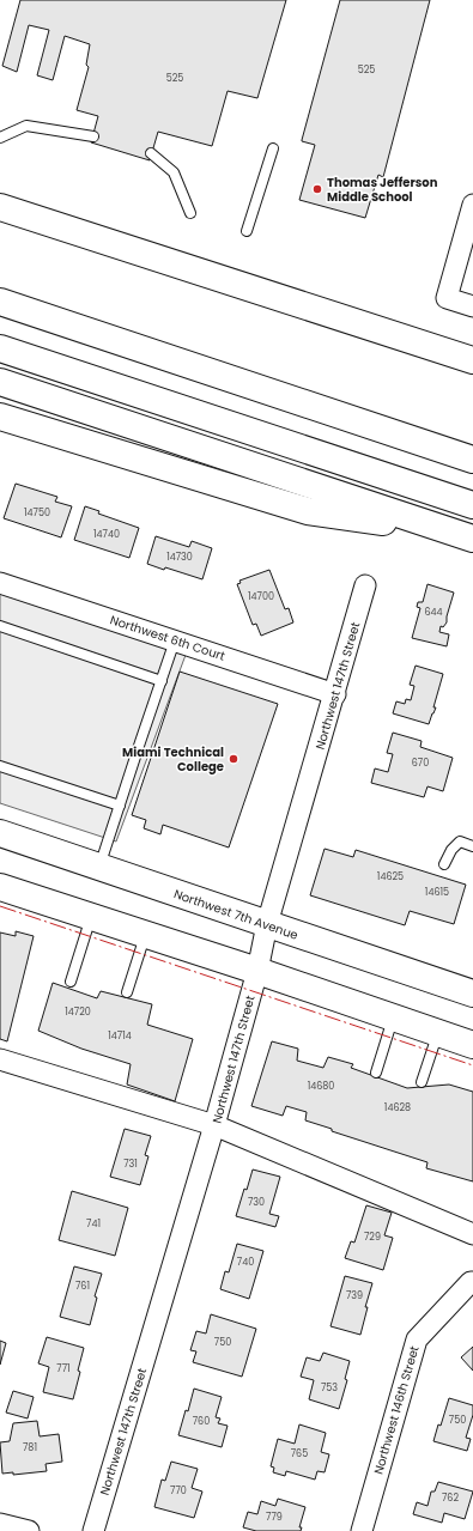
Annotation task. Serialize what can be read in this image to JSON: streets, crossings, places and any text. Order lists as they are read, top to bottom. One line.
{"streets":{"main road":["Northwest 7th Avenue"],"street":["Northwest 6th Court","Northwest 147th Street","Northwest 146th Street"]},"crossings":[["Northwest 6th Court","Northwest 147th Street"],["Northwest 147th Street","Northwest 7th Avenue"]],"places":["Thomas Jefferson Middle School","Miami Technical College"],"house_numbers":["525","525","14750","14740","14730","14700","644","670","14625","14615","14720","14714","14680","14628","731","730","741","729","740","761","739","750","771","753","750","760","781","765","770","762","779"]}
